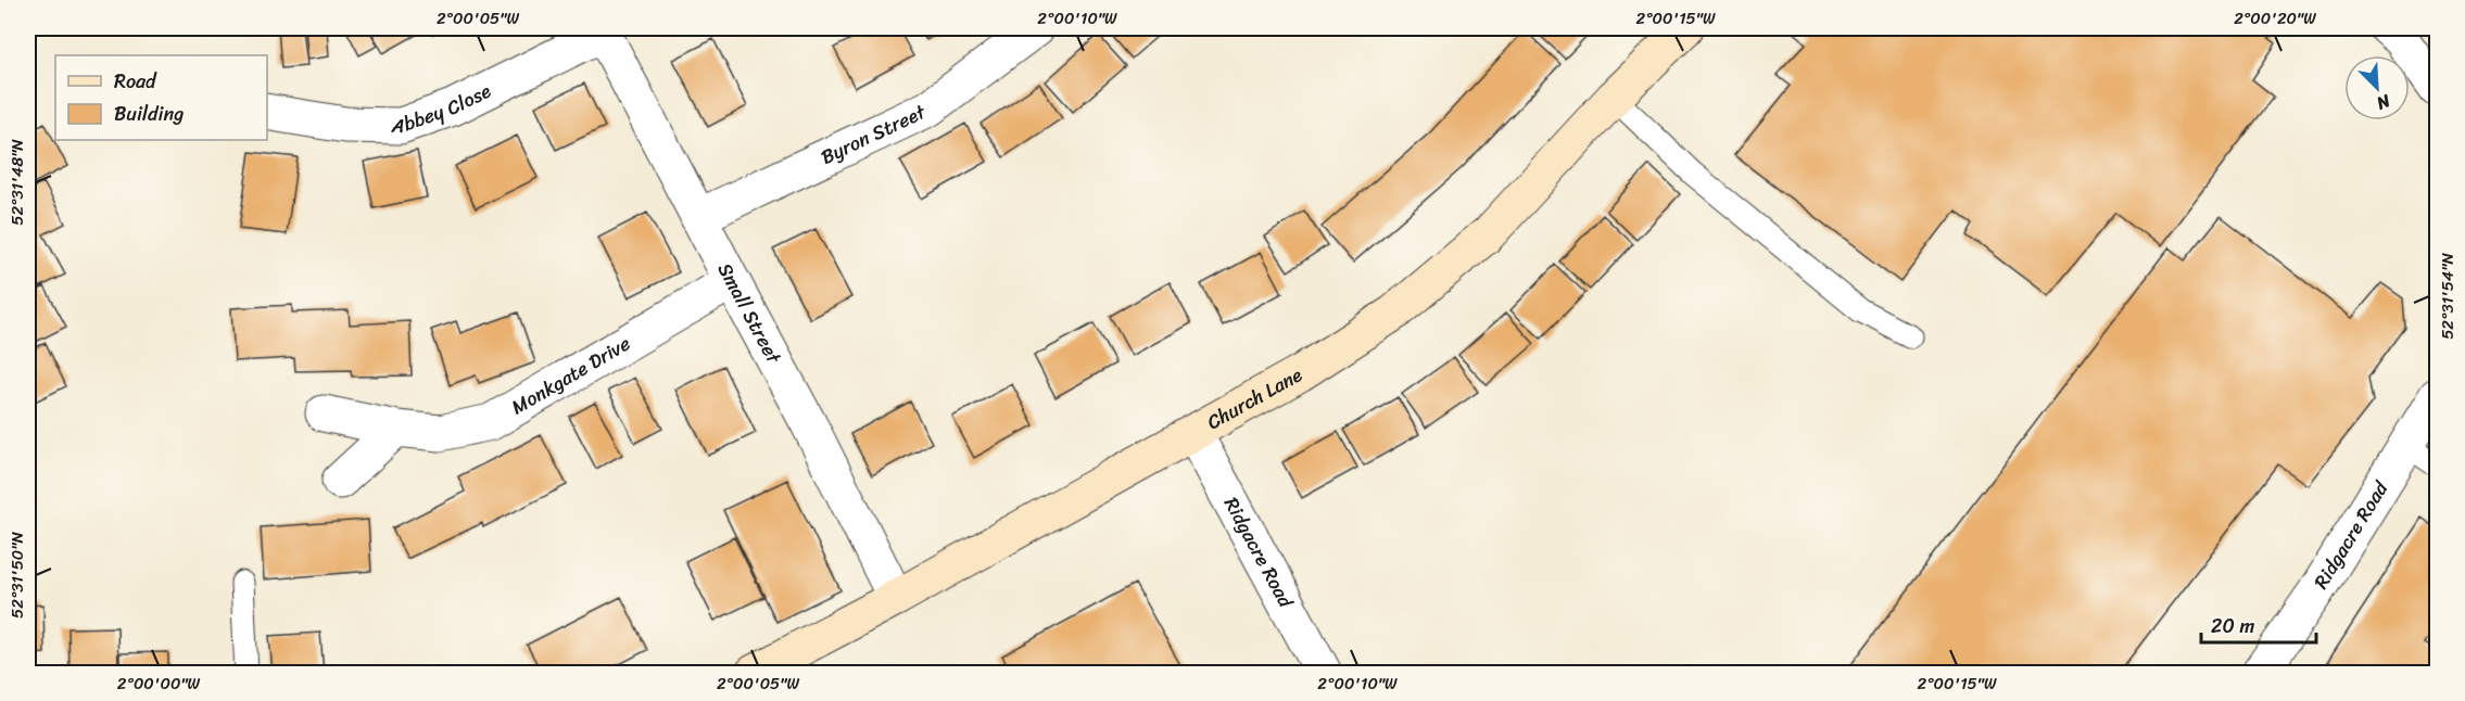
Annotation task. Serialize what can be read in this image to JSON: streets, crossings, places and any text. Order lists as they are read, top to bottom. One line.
{"streets":{"main road":["Church Lane"],"street":["Abbey Close","Byron Street","Small Street","Monkgate Drive","Ridgacre Road"]},"crossings":[["Abbey Close","Small Street"],["Byron Street","Small Street"],["Small Street","Monkgate Drive"],["Small Street","Church Lane"],["Church Lane","Ridgacre Road"]],"legend":["Road","Building"],"scale_bar":"20 m","north":"bottom right","coordinates":["2°00'05\"W","2°00'10\"W","2°00'15\"W","2°00'20\"W","52°31'48\"N","52°31'54\"N","52°31'50\"N","2°00'00\"W"]}
